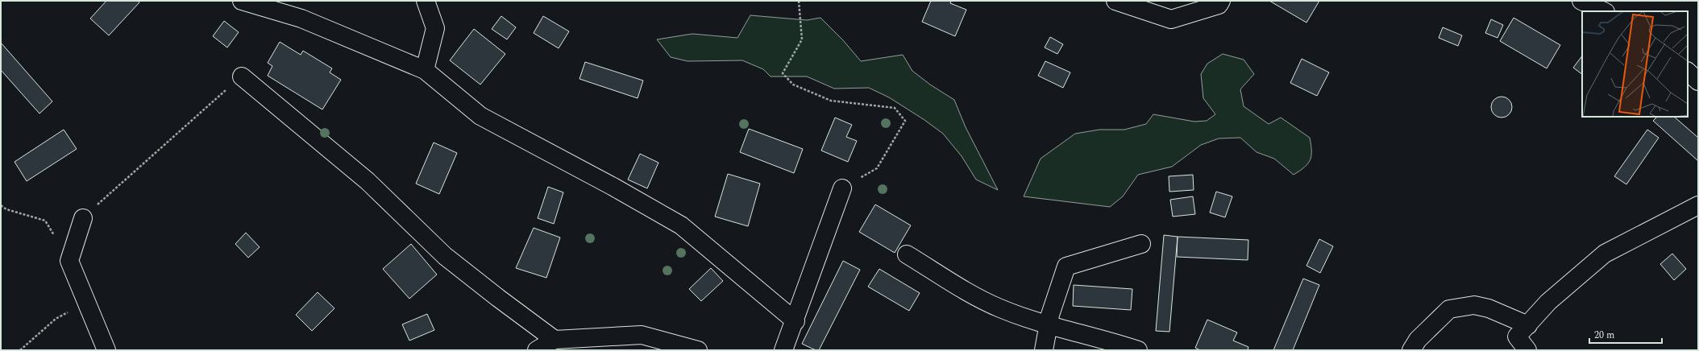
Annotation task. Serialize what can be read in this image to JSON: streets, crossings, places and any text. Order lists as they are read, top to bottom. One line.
{"scale_bar":"20 m"}
